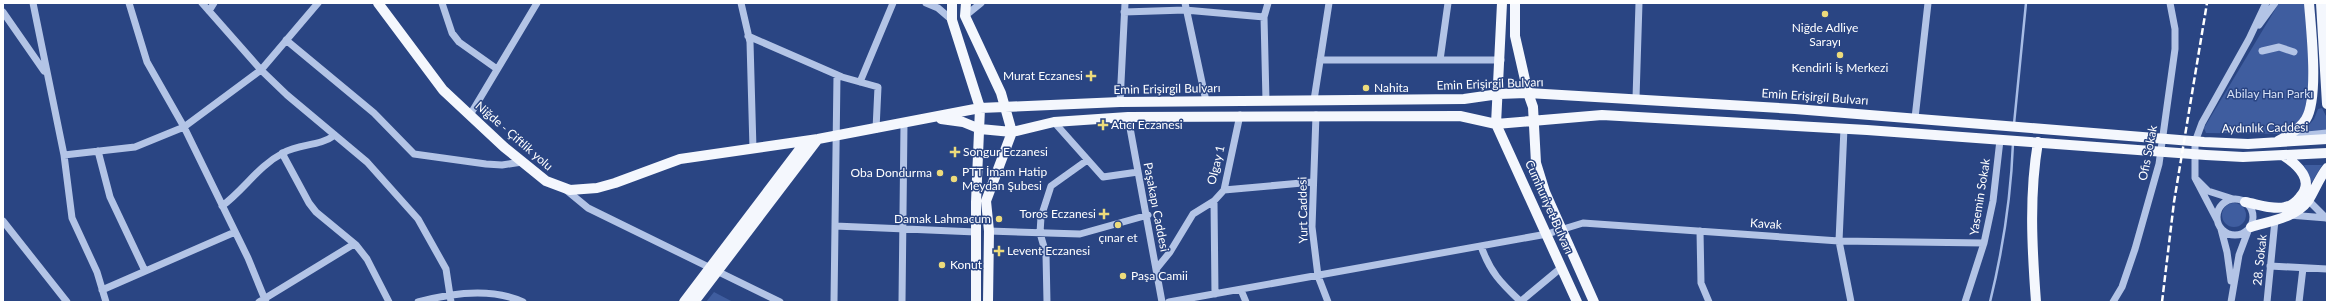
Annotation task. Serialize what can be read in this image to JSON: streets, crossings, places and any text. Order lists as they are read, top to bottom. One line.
{"streets":{"main road":["Emin Erişirgil Bulvarı","Aydınlık Caddesi","Niğde - Çiftlik yolu","Cumhuriyet Bulvarı"],"street":["Ofis Sokak","Olgay 1","Yasemin Sokak","Paşakapı Caddesi","Yurt Caddesi","Kavak","28. Sokak"]},"crossings":[["Emin Erişirgil Bulvarı","Aydınlık Caddesi"],["Emin Erişirgil Bulvarı","Niğde - Çiftlik yolu"],["Emin Erişirgil Bulvarı","Cumhuriyet Bulvarı"],["Olgay 1","Paşakapı Caddesi"],["Yasemin Sokak","Kavak"],["Cumhuriyet Bulvarı","Kavak"],["Yurt Caddesi","Kavak"]],"parks":["Abilay Han Parkı"],"places":{"other":["Niğde Adliye Sarayı","Kendirli İş Merkezi","Nahita","Oba Dondurma","PTT İmam Hatip Meydan Şubesi","Damak Lahmacum","çınar et","Konut","Paşa Camii"],"health":["Murat Eczanesi","Atıcı Eczanesi","Songur Eczanesi","Toros Eczanesi","Levent Eczanesi"]}}
